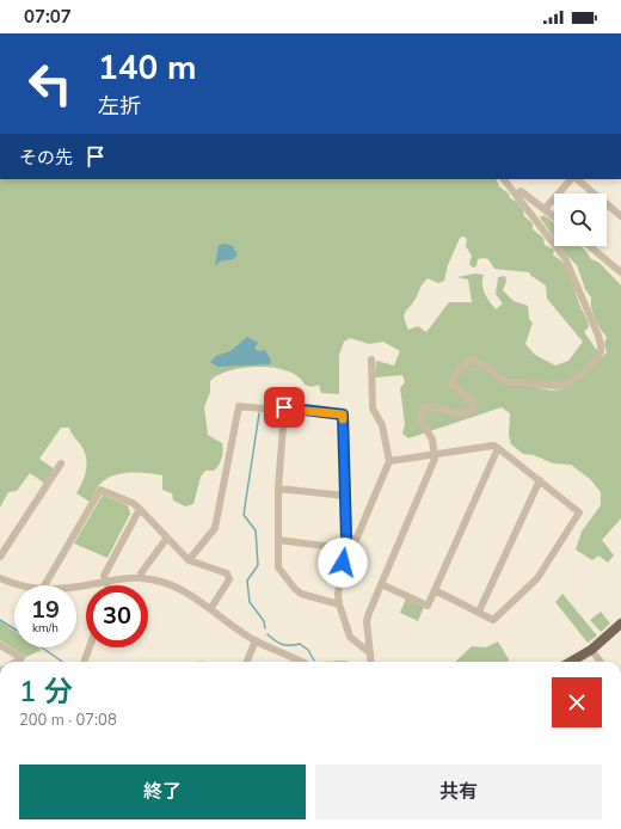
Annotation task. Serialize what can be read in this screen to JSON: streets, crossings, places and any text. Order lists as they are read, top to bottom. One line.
{"page":{"status":"07:07","turn":["140 m","左折"],"then":"その先","speed":"19 km/h","limit":"30","heading":["1 分","200 m · 07:08"],"buttons":["終了","共有"]}}
